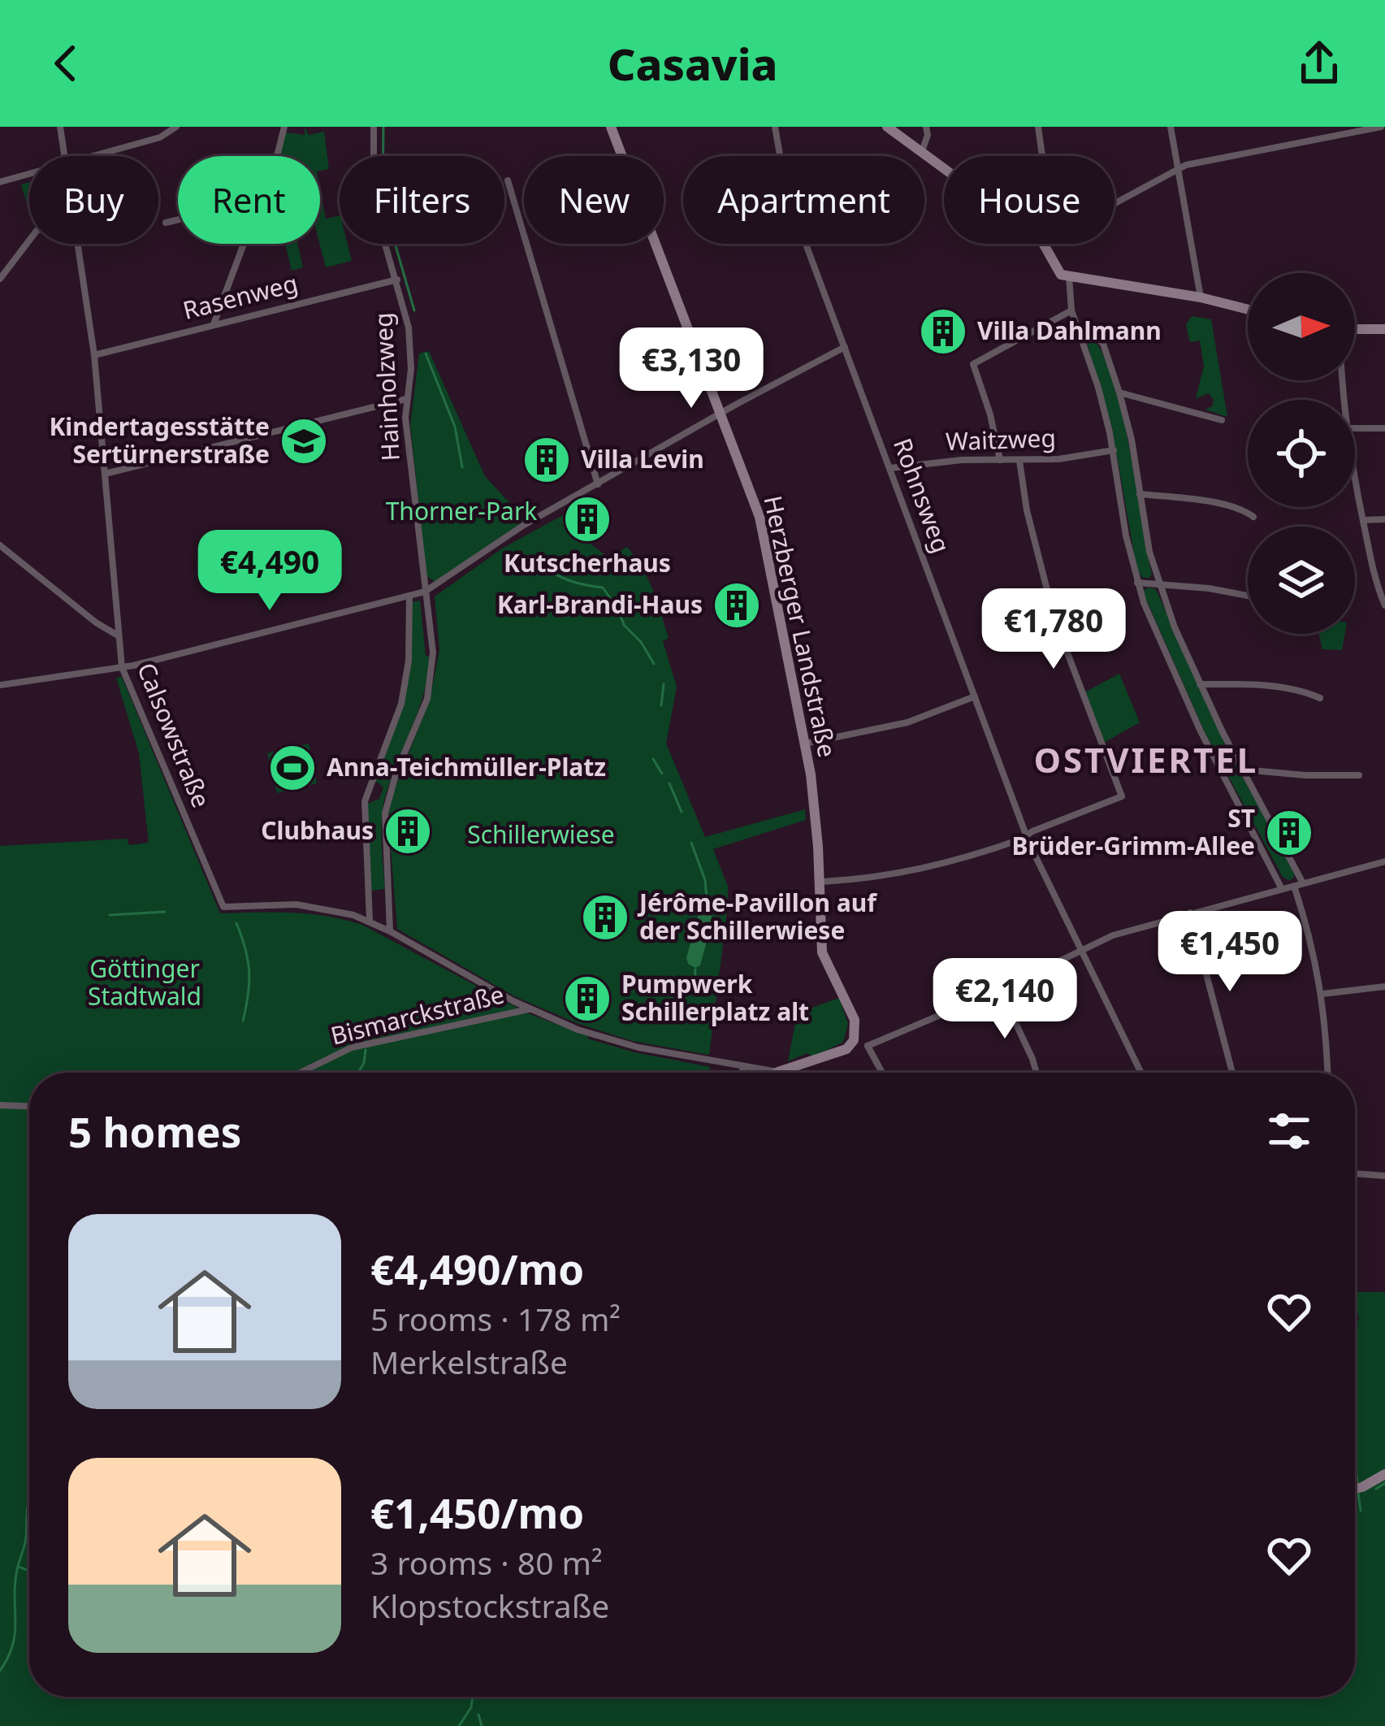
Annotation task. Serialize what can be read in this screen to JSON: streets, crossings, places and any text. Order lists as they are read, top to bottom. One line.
{"streets":{"street":["Rasenweg","Hainholzweg","Waitzweg","Rohnsweg","Herzberger Landstraße","Calsowstraße","Bismarckstraße"]},"crossings":[["Rasenweg","Hainholzweg"],["Rasenweg","Calsowstraße"],["Hainholzweg","Calsowstraße"],["Waitzweg","Rohnsweg"],["Calsowstraße","Bismarckstraße"]],"districts":["OSTVIERTEL"],"parks":["Thorner-Park","Schillerwiese","Göttinger Stadtwald"],"places":{"building":["Villa Dahlmann","Villa Levin","Kutscherhaus","Karl-Brandi-Haus","Clubhaus","ST Brüder-Grimm-Allee","Jérôme-Pavillon auf der Schillerwiese","Pumpwerk Schillerplatz alt"],"school or university":["Kindertagesstätte Sertürnerstraße"],"sports":["Anna-Teichmüller-Platz"]},"north":"right","page":{"header":"Casavia","chip":["Buy","Rent","Filters","New","Apartment","House"],"price":["€3,130","€4,490","€1,780","€1,450","€2,140"],"heading":"5 homes","list":[{"name":"€4,490/mo","note":"5 rooms · 178 m² · Merkelstraße"},{"name":"€1,450/mo","note":"3 rooms · 80 m² · Klopstockstraße"}]}}
